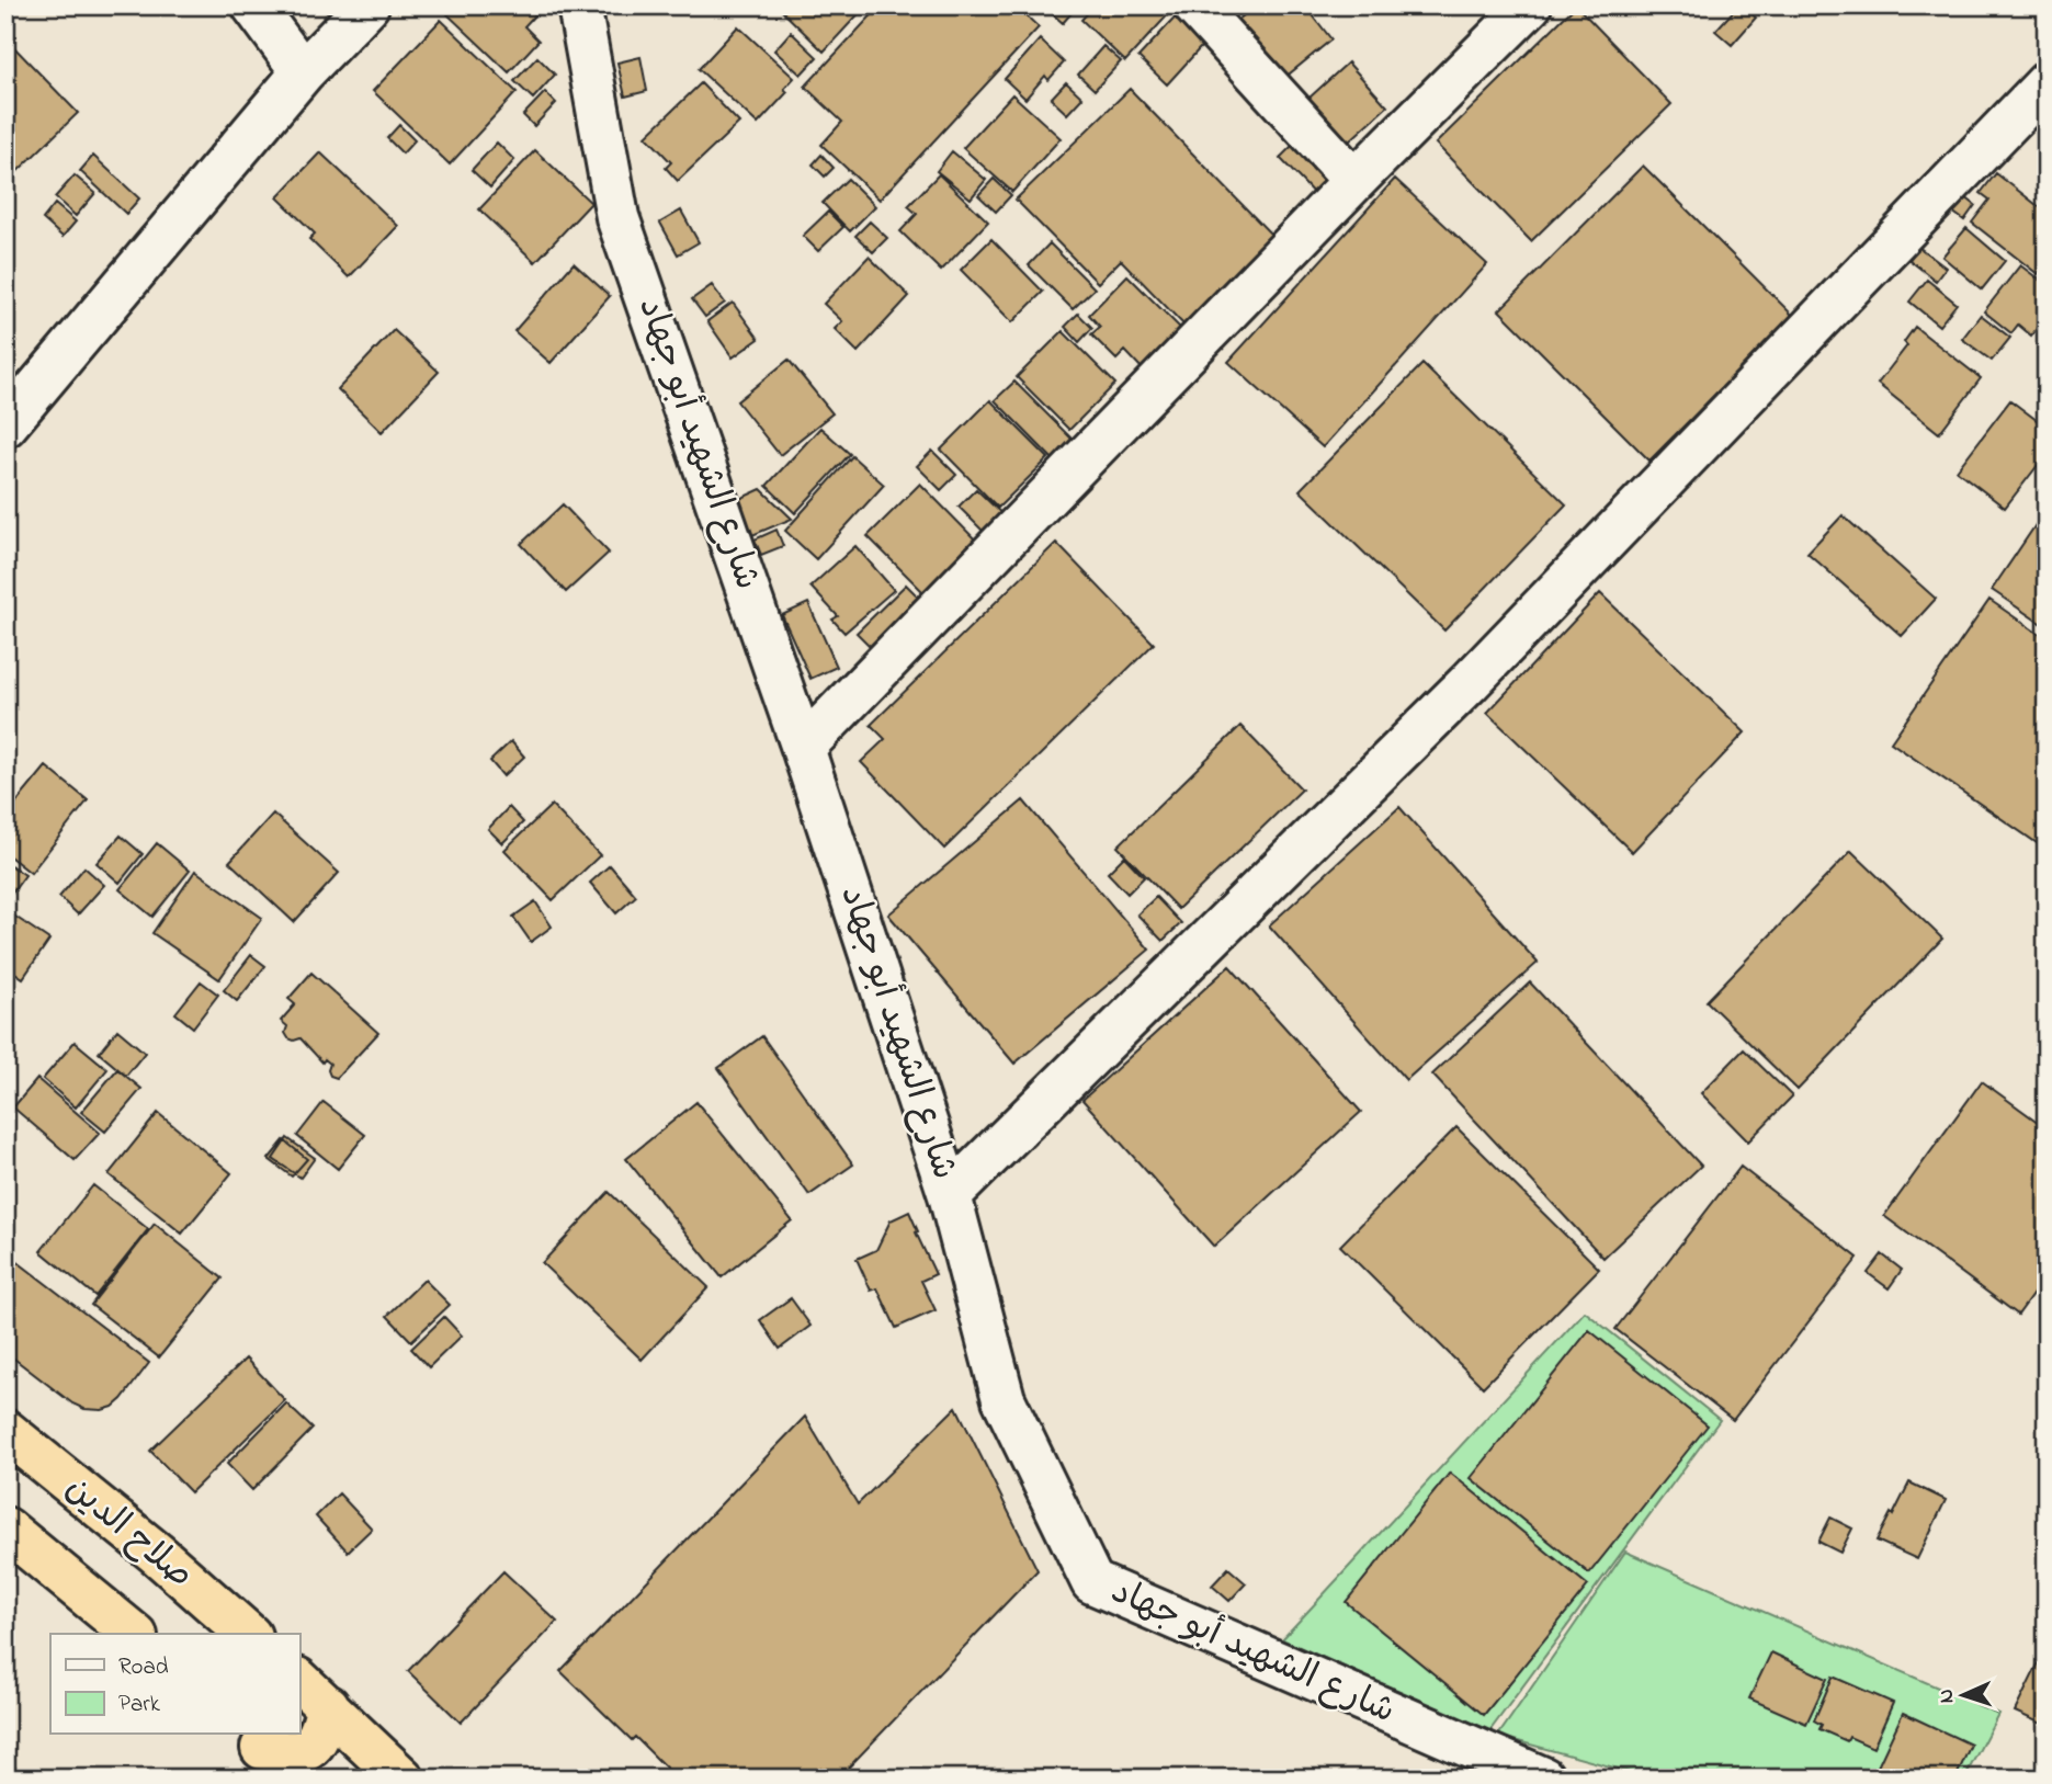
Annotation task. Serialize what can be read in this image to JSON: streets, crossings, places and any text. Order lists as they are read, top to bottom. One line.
{"streets":{"highway":["صلاح الدين"],"street":["شارع الشهيد أبو جهاد"]},"legend":["Road","Park"],"north":"left"}
